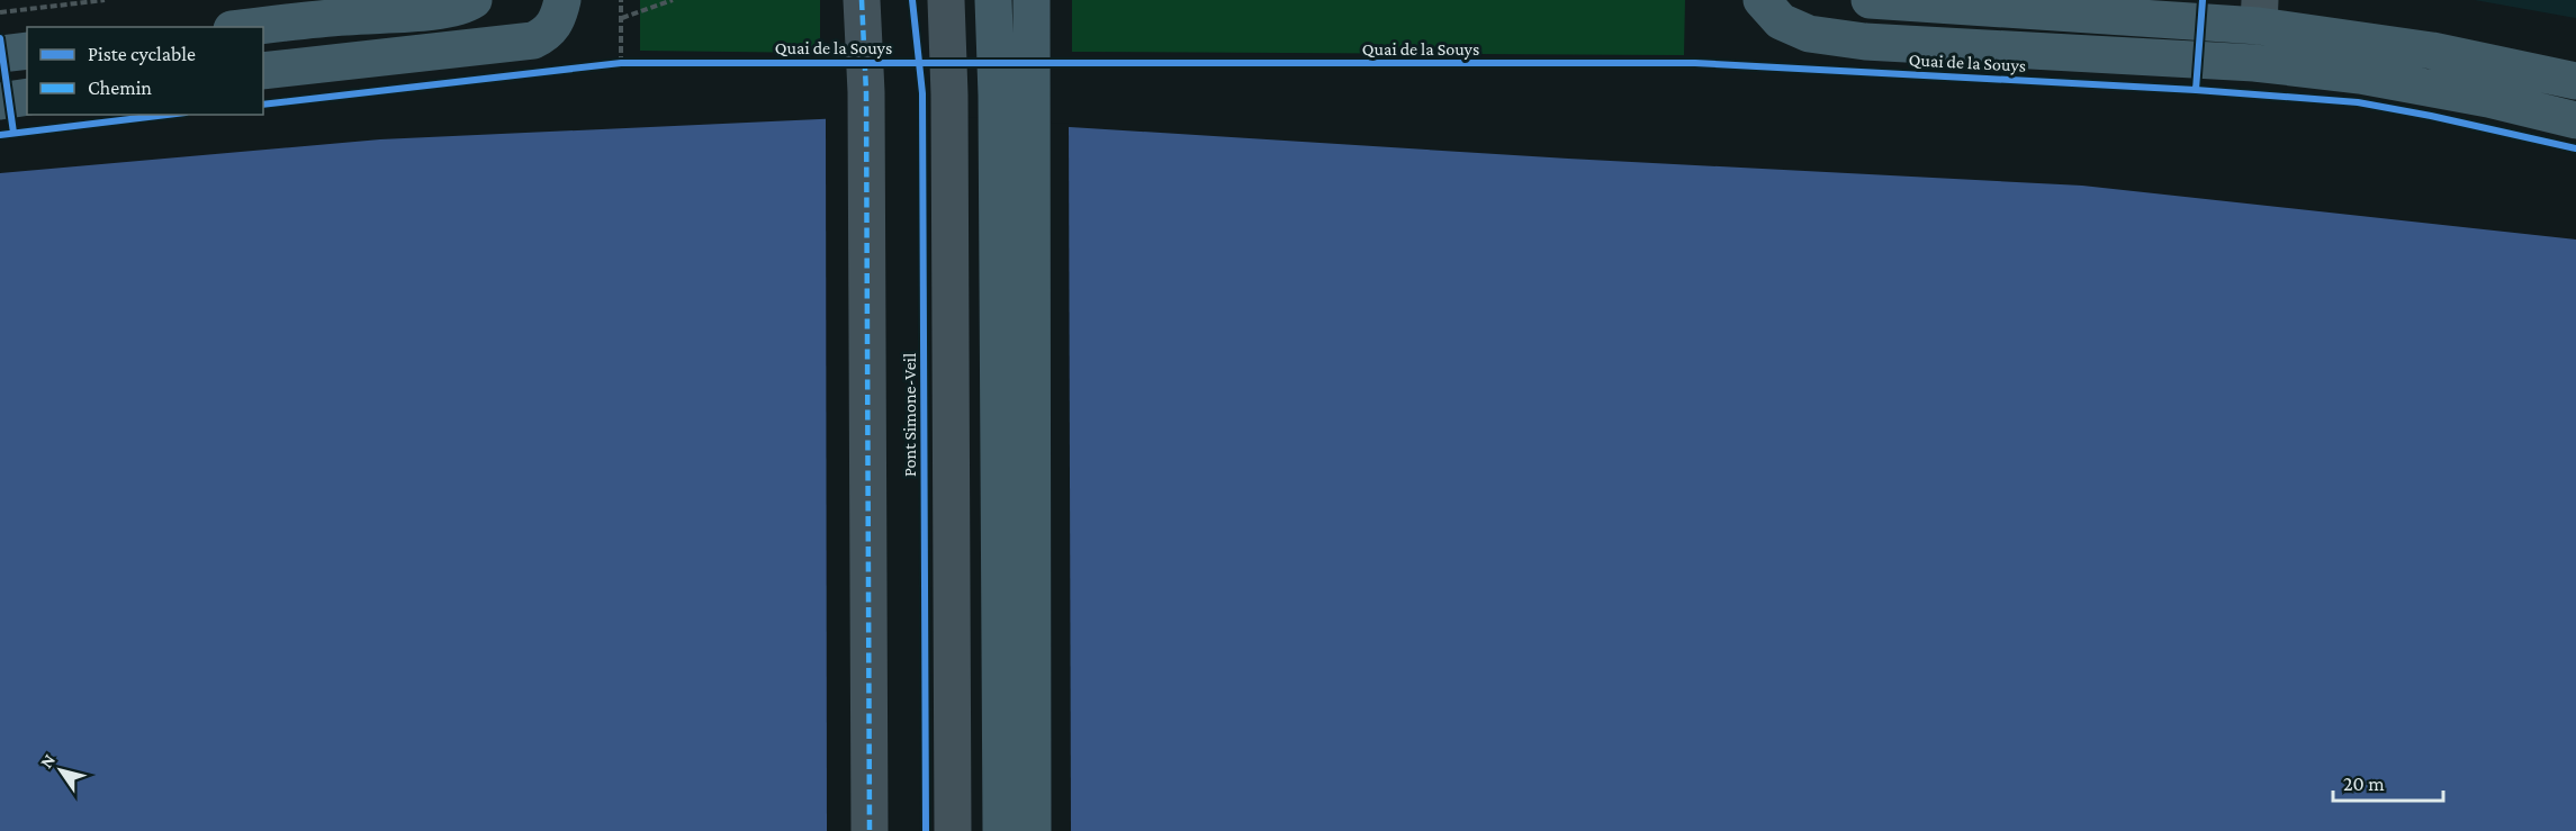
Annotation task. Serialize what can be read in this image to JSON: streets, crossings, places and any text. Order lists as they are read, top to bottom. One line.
{"streets":{"main road":["Quai de la Souys"],"cycle path":["Pont Simone-Veil"]},"legend":["Piste cyclable","Chemin"],"scale_bar":"20 m","north":"top left"}
